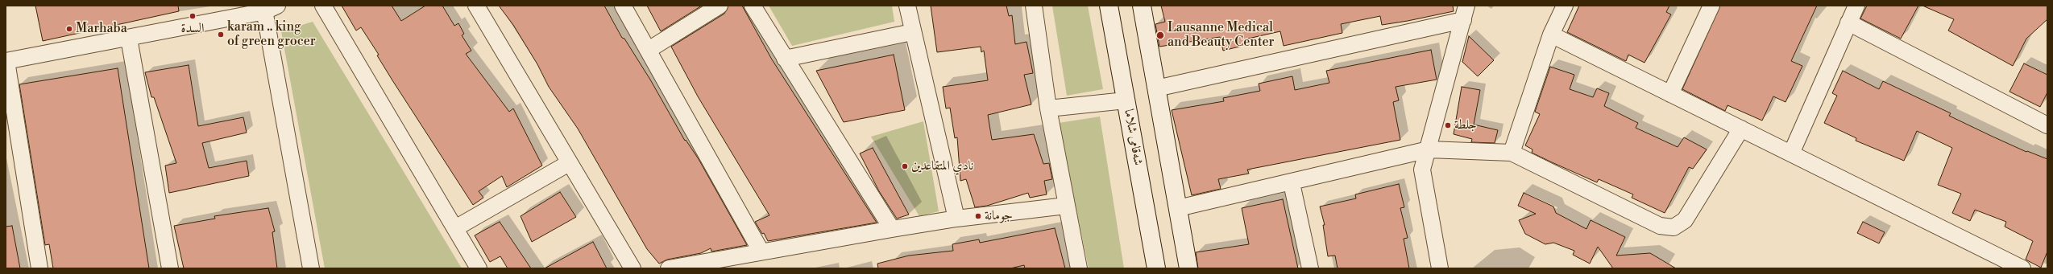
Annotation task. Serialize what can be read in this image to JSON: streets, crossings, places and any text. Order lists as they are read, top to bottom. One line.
{"streets":{"main road":["شەقامی شلاما"]},"places":["السدة","Marhaba","karam .. king of green grocer","Lausanne Medical and Beauty Center","جلطة","نادي المتقاعدین","جومانة"]}
